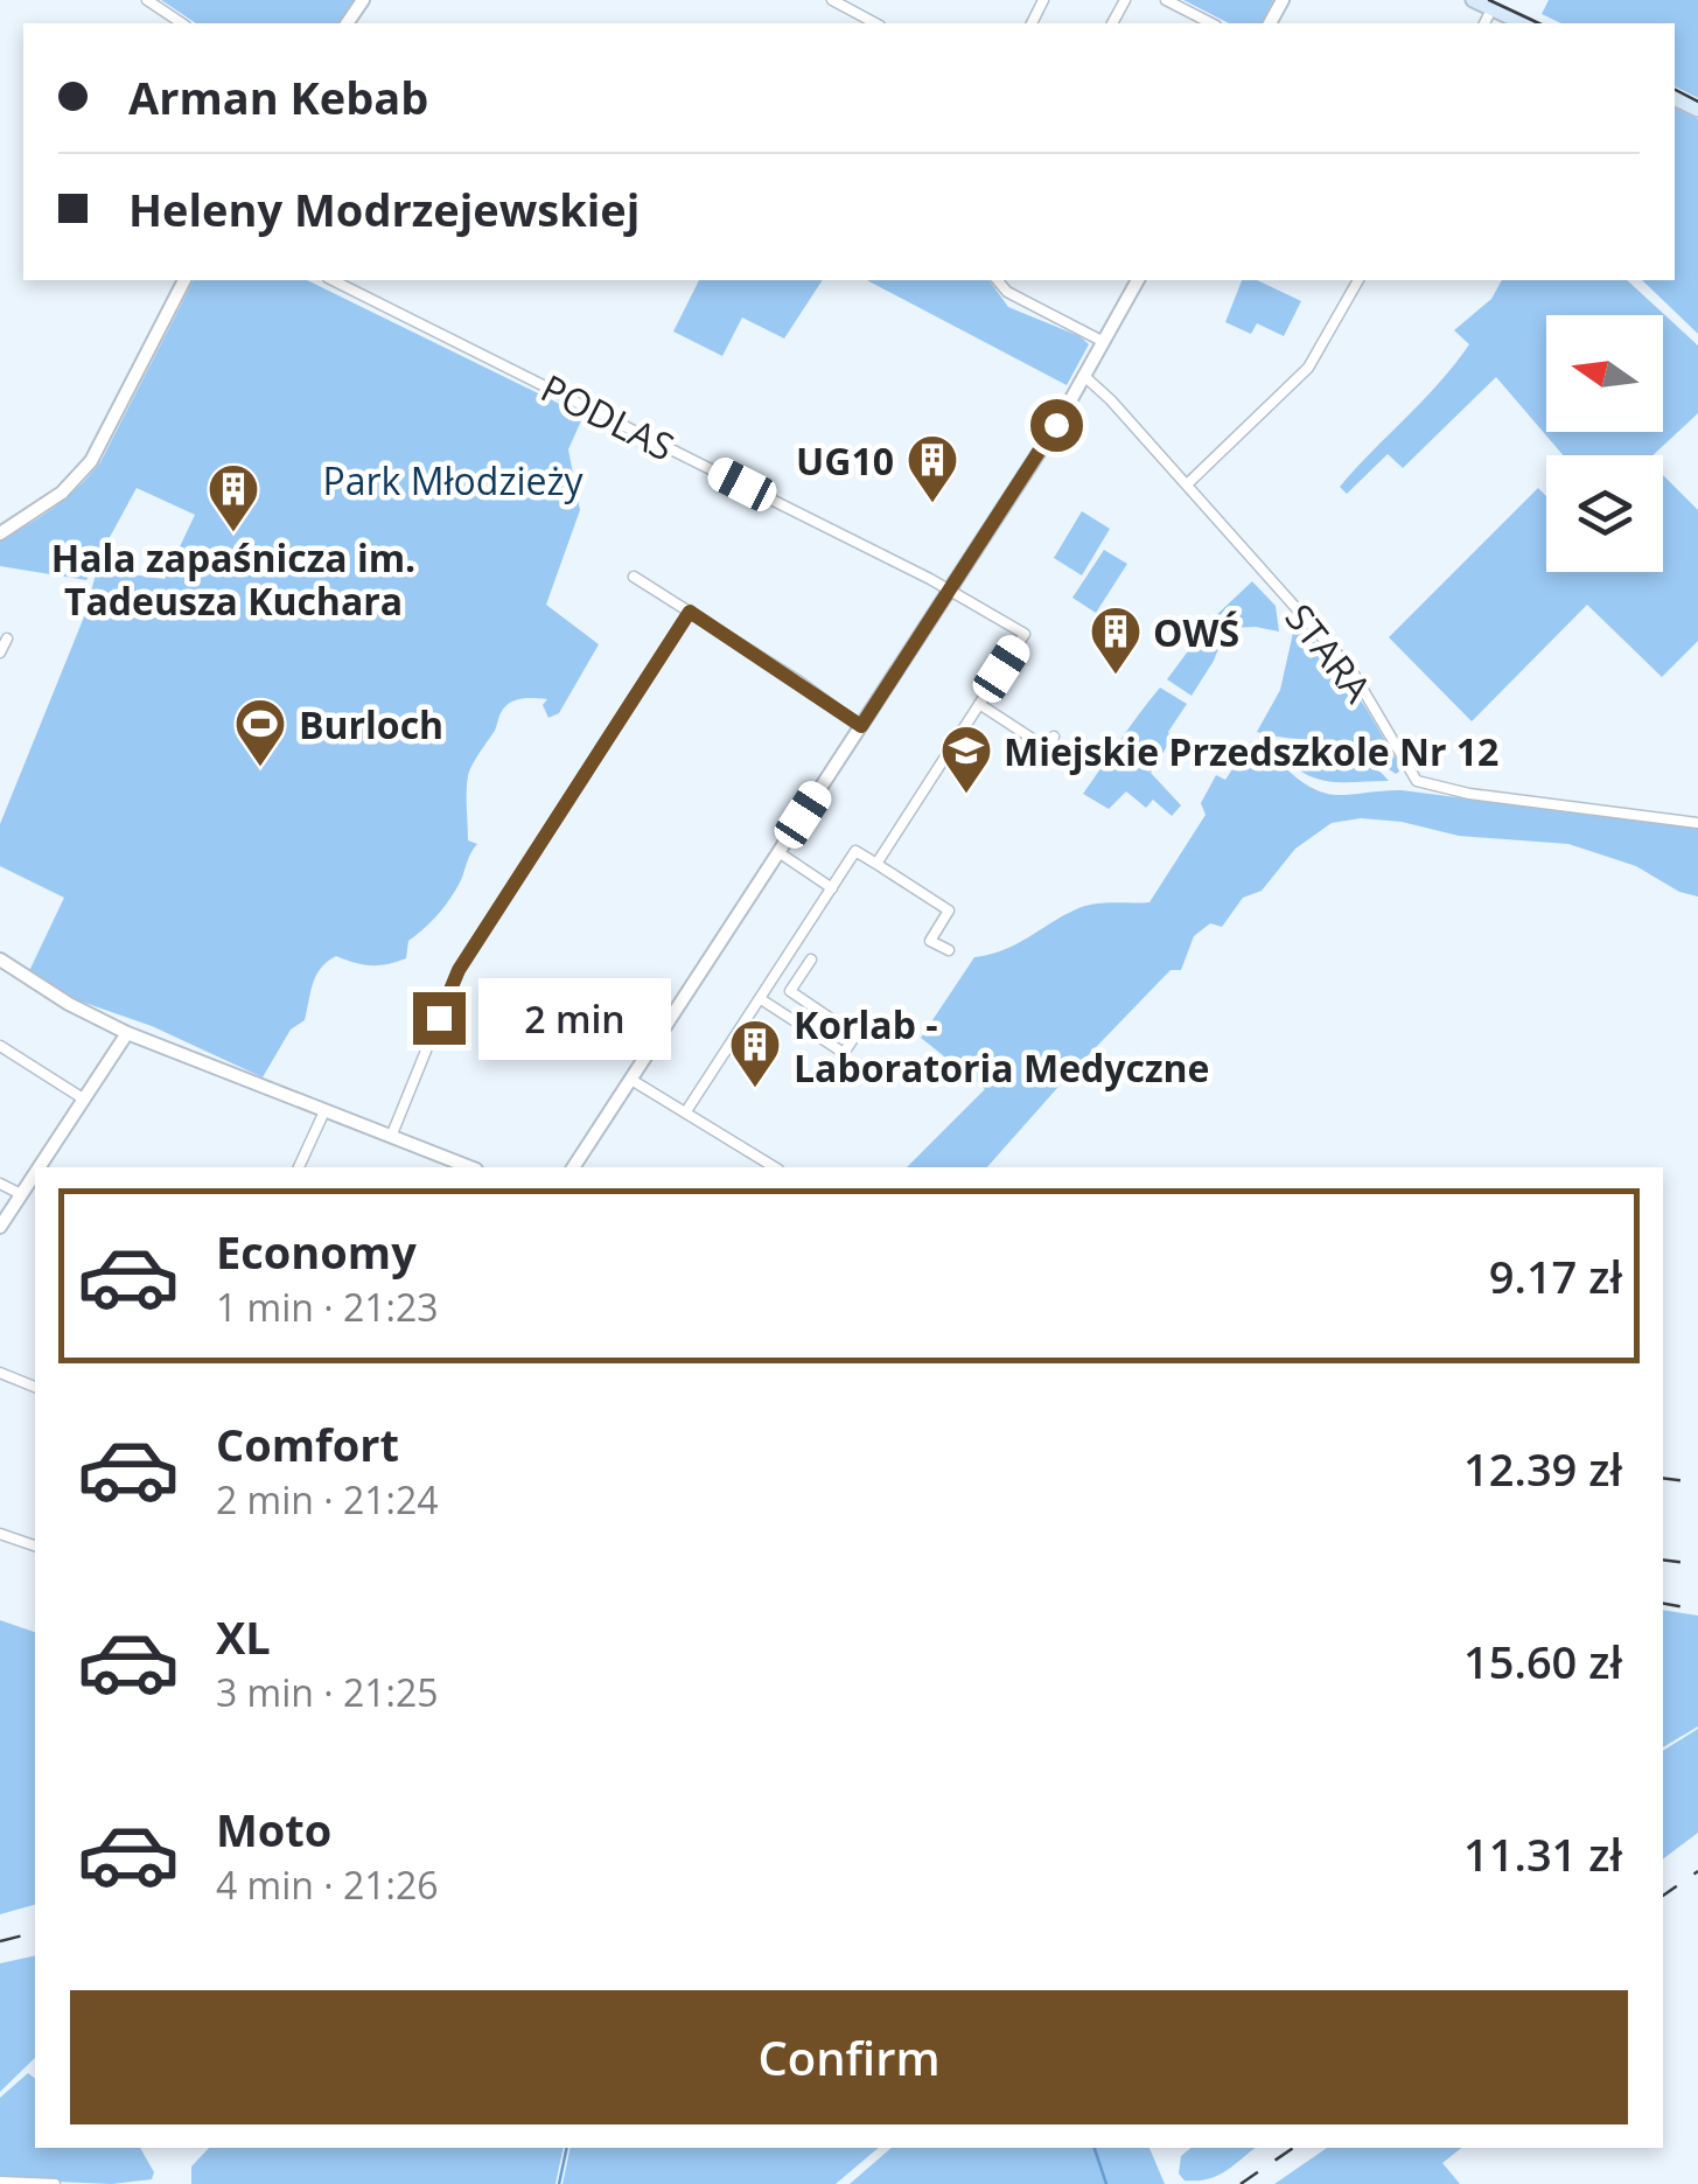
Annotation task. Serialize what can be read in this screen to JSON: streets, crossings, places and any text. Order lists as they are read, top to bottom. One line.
{"streets":{"street":["PODLAS","STARA"]},"parks":["Park Młodzieży"],"places":{"building":["UG10","Hala zapaśnicza im. Tadeusza Kuchara","OWŚ","Korlab - Laboratoria Medyczne"],"sports":["Burloch"],"school or university":["Miejskie Przedszkole Nr 12"]},"north":"left","page":{"banner":["Arman Kebab","Heleny Modrzejewskiej"],"bubble":"2 min","list":[{"name":"Economy","note":"1 min · 21:23","value":"9.17 zł"},{"name":"Comfort","note":"2 min · 21:24","value":"12.39 zł"},{"name":"XL","note":"3 min · 21:25","value":"15.60 zł"},{"name":"Moto","note":"4 min · 21:26","value":"11.31 zł"}],"buttons":"Confirm"}}
